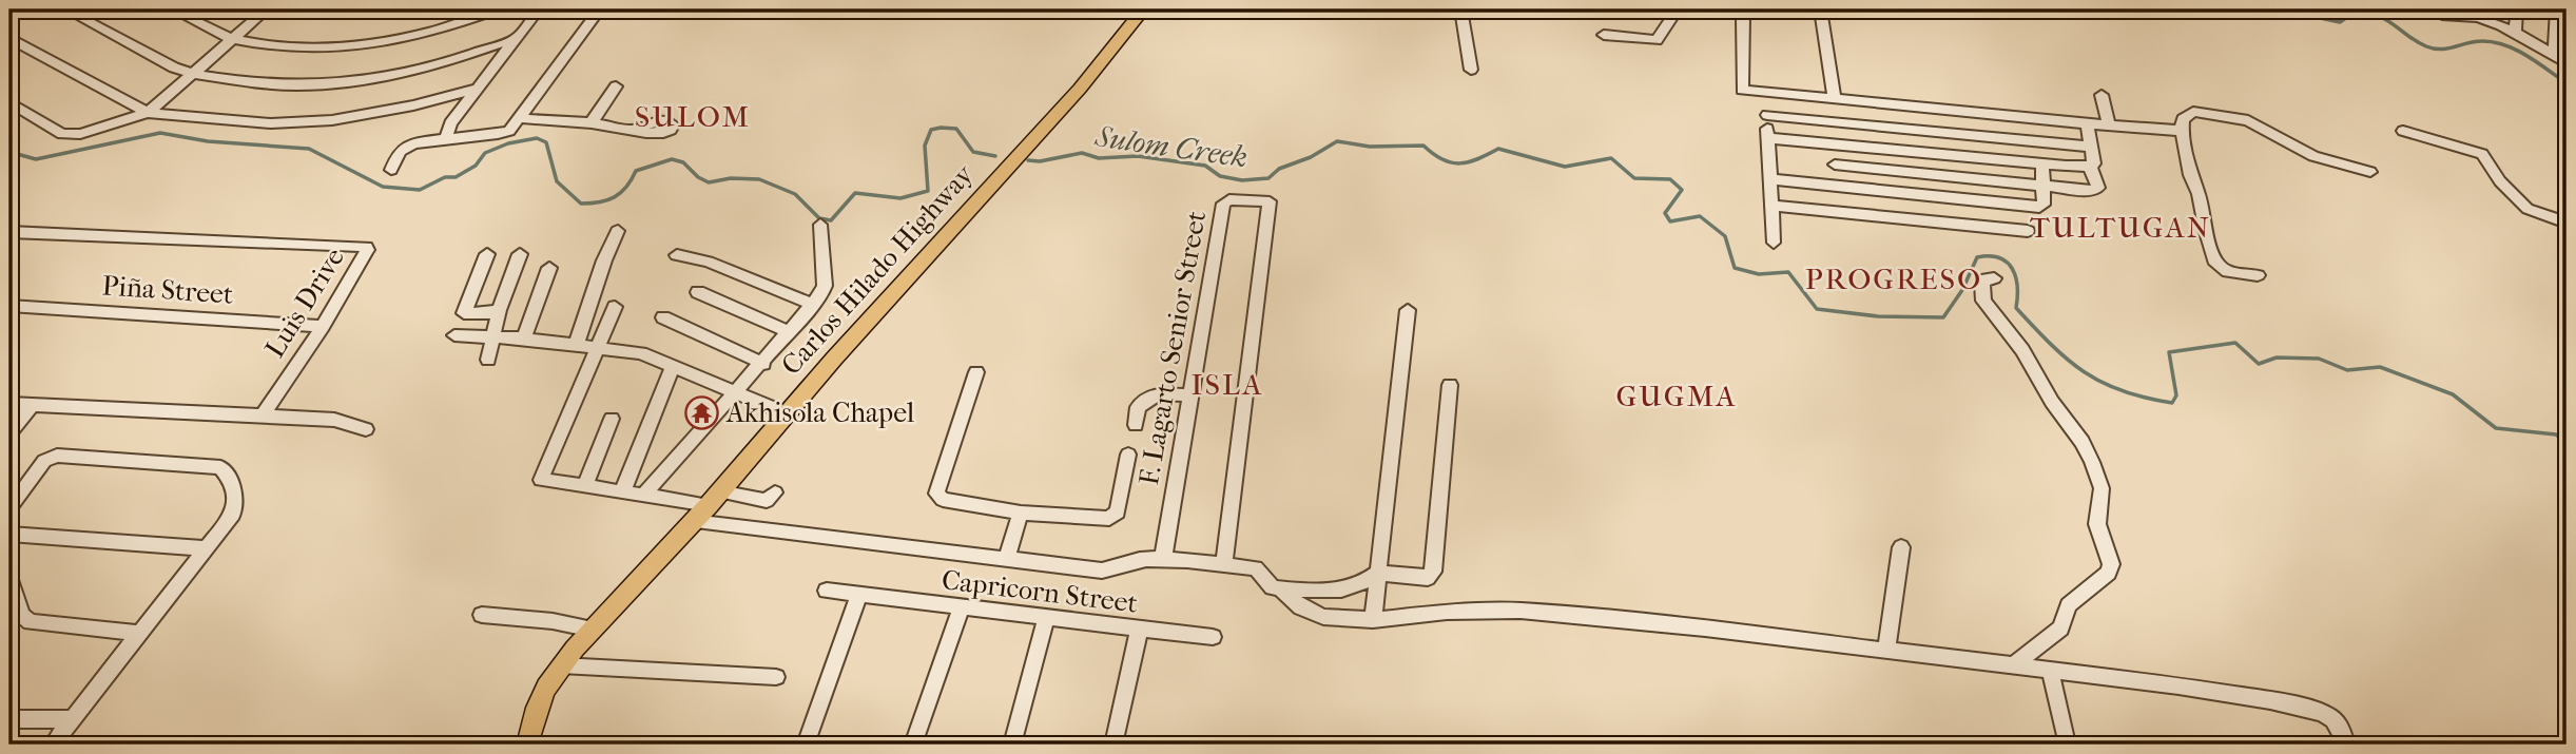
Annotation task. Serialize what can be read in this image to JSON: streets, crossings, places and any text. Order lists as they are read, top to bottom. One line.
{"streets":{"main road":["Carlos Hilado Highway"],"street":["Piña Street","Luis Drive","F. Lagarto Senior Street","Capricorn Street"]},"crossings":[["Piña Street","Luis Drive"]],"districts":["SULOM","TULTUGAN","PROGRESO","ISLA","GUGMA"],"water":["Sulom Creek"],"places":{"temple":["Akhisola Chapel"]}}
